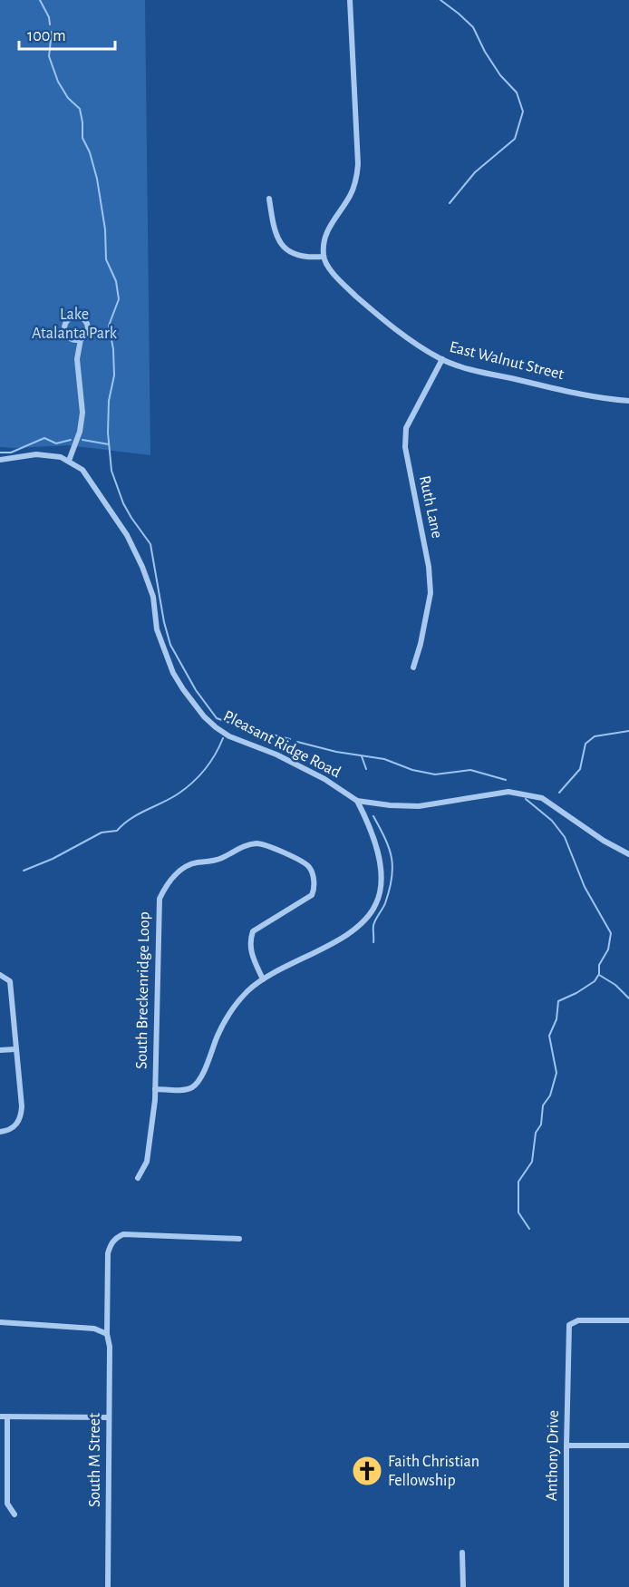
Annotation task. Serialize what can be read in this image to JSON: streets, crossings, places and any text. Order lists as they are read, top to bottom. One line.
{"streets":{"street":["East Walnut Street","Ruth Lane","Pleasant Ridge Road","South Breckenridge Loop","Anthony Drive","South M Street"]},"crossings":[["East Walnut Street","Ruth Lane"]],"parks":["Lake Atalanta Park"],"places":{"church":["Faith Christian Fellowship"]},"scale_bar":"100 m"}
